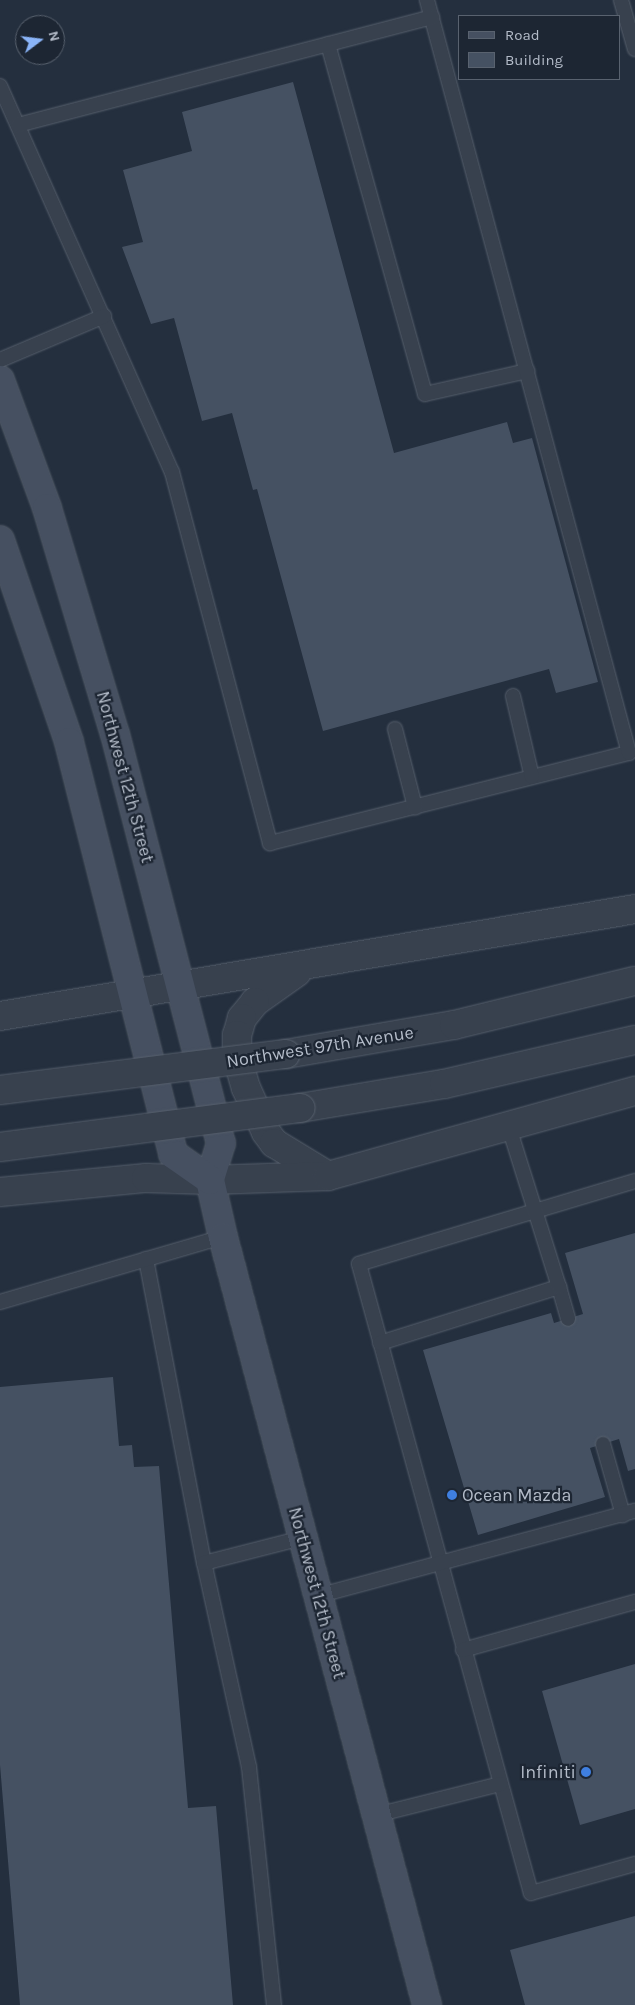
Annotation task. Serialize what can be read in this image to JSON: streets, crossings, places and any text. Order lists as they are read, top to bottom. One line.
{"streets":{"main road":["Northwest 12th Street"],"street":["Northwest 97th Avenue"]},"places":["Ocean Mazda","Infiniti"],"legend":["Road","Building"],"north":"right"}
